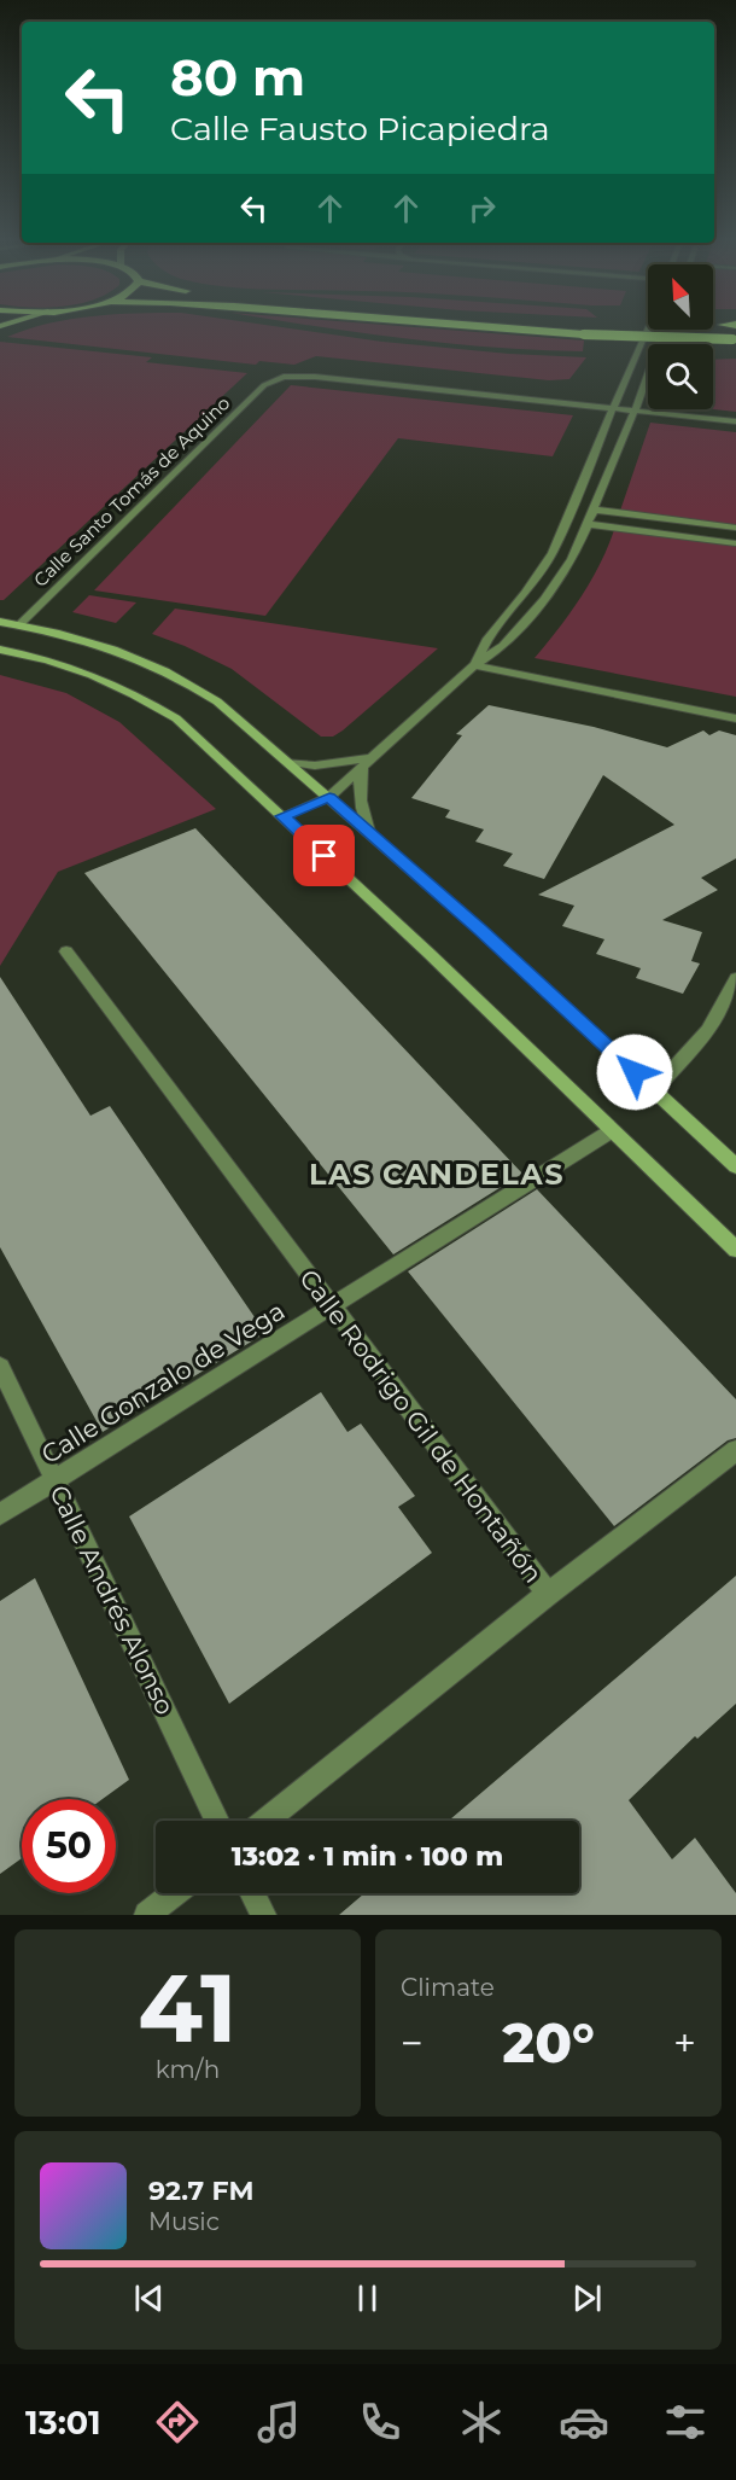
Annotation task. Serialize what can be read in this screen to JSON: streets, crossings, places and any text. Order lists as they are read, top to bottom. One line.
{"streets":{"street":["Calle Santo Tomás de Aquino","Calle Gonzalo de Vega","Calle Rodrigo Gil de Hontañón","Calle Andrés Alonso"]},"crossings":[["Calle Gonzalo de Vega","Calle Rodrigo Gil de Hontañón"],["Calle Gonzalo de Vega","Calle Andrés Alonso"]],"districts":["LAS CANDELAS"],"north":"top left","page":{"turn":["80 m","Calle Fausto Picapiedra"],"limit":"50","trip":"13:02 · 1 min · 100 m","tile":[["41","km/h"],"Climate"],"heat":["−","20°","+"],"song":["92.7 FM","Music"],"tabs":"13:01"}}
